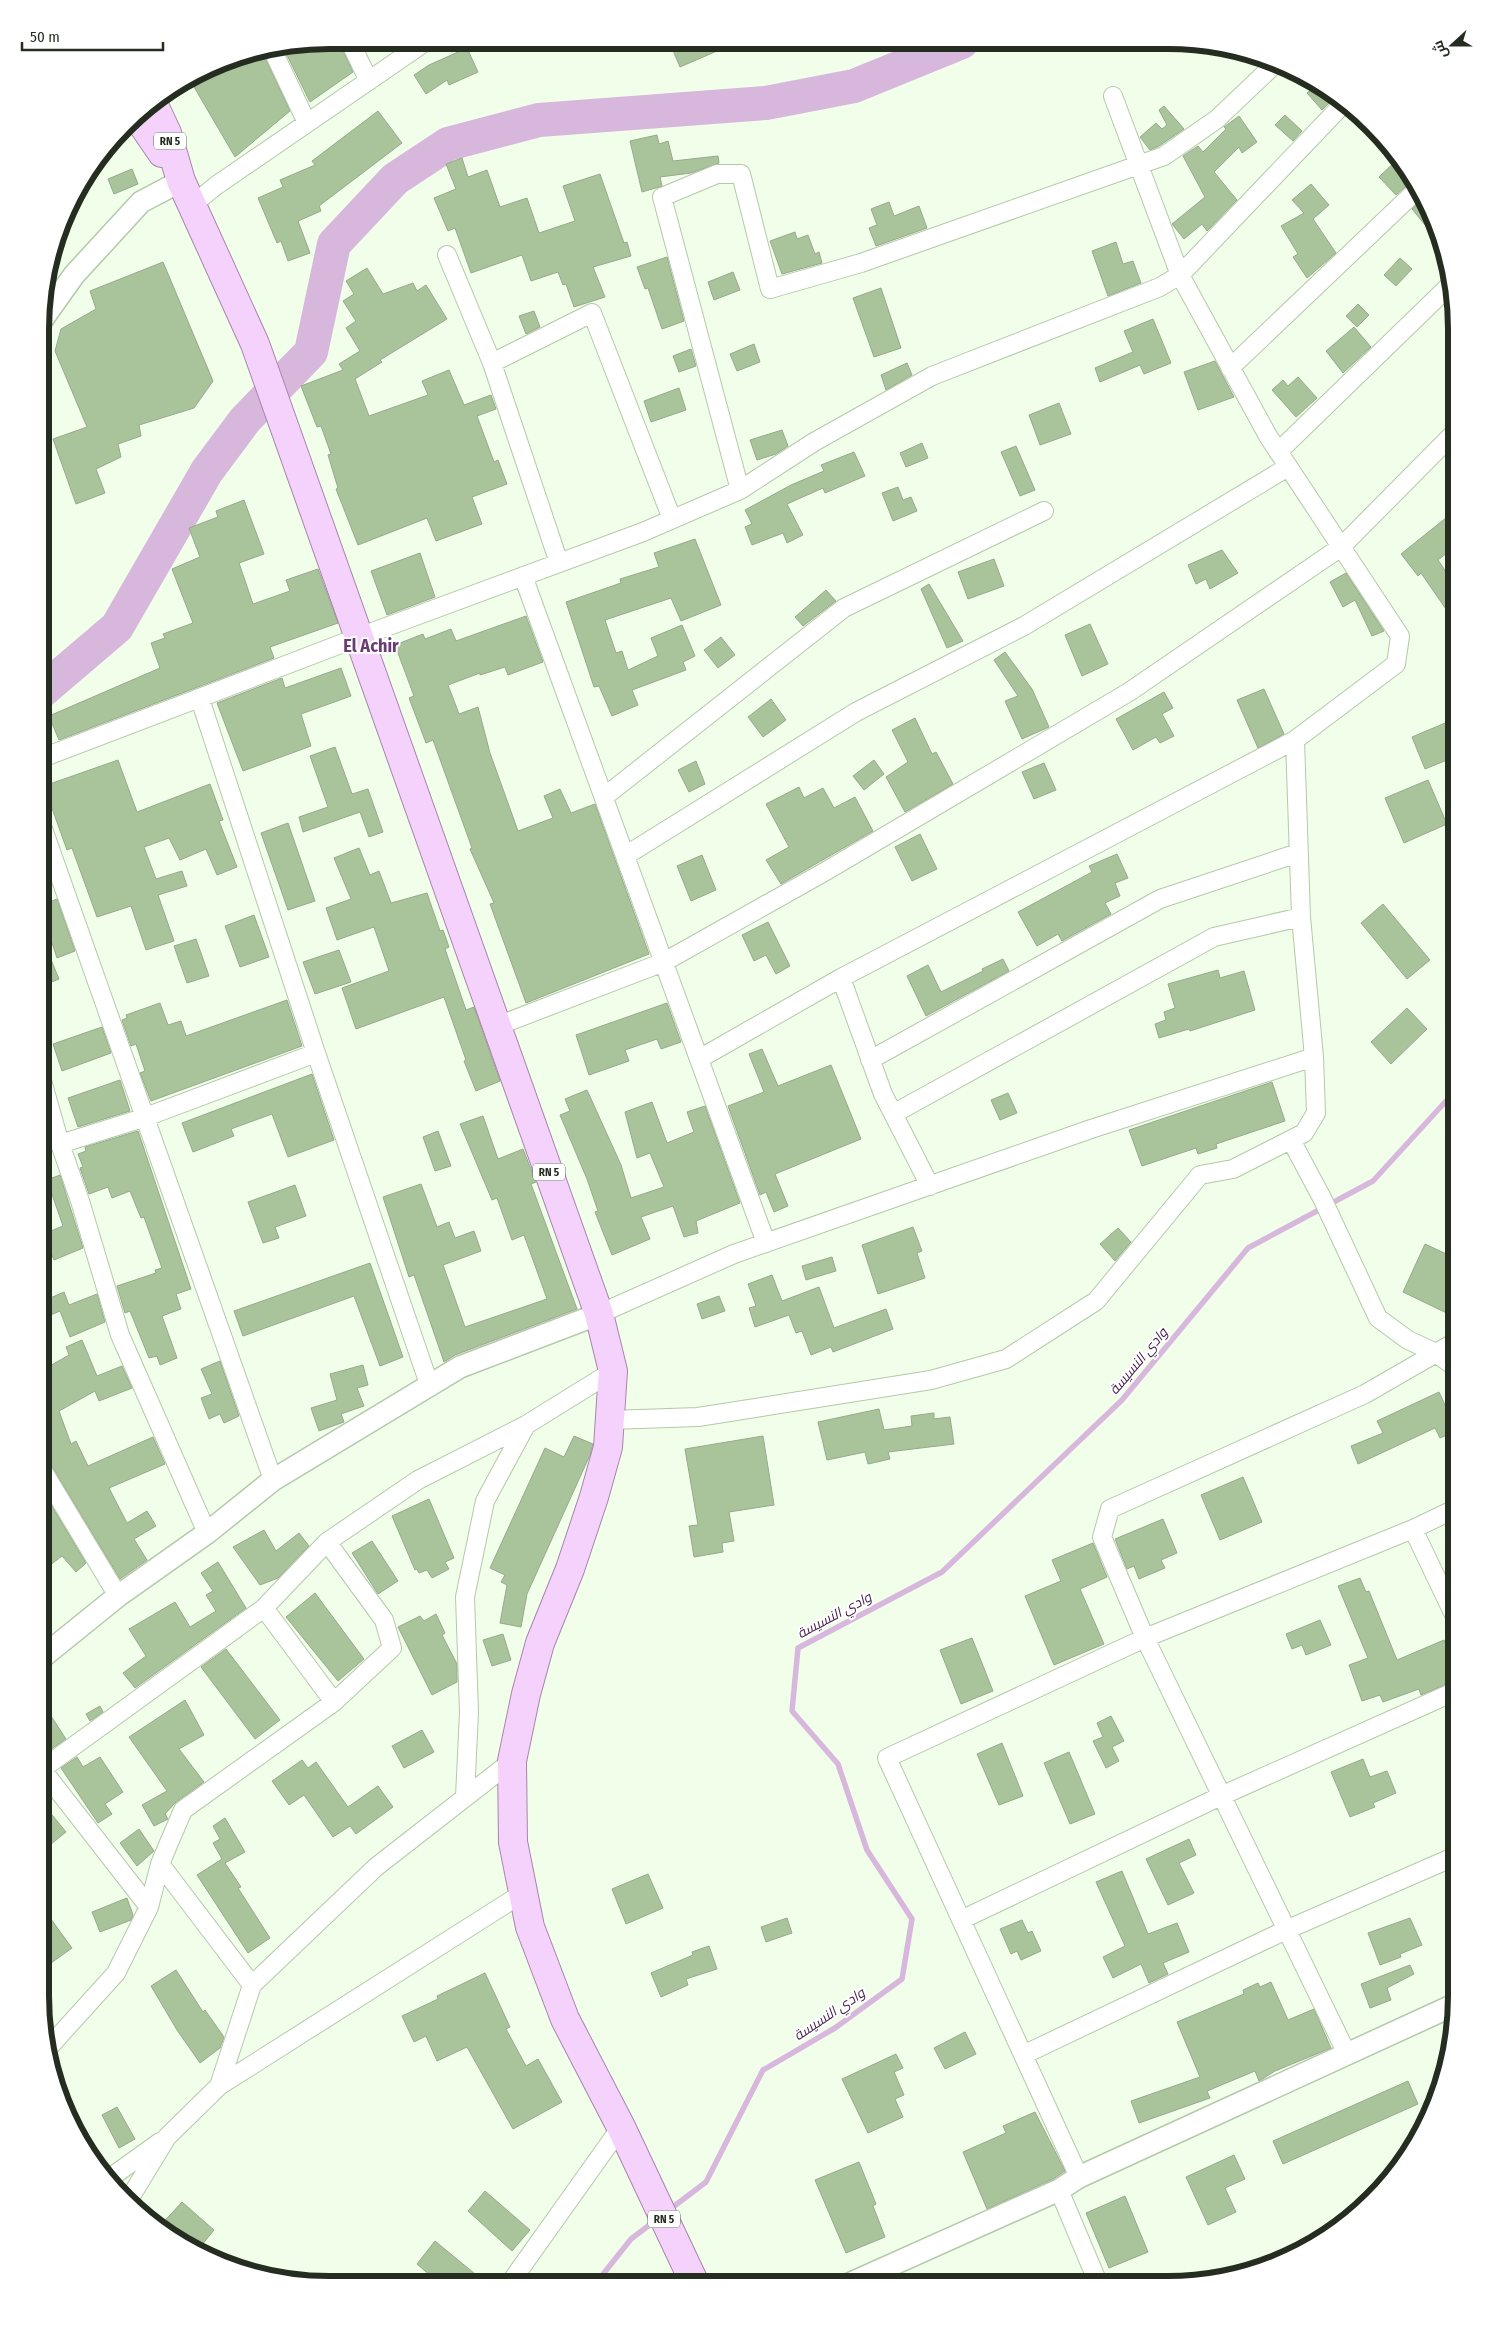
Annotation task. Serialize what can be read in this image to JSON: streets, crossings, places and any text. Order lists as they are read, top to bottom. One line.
{"streets":{"main road":["RN 5"]},"districts":["El Achir"],"water":["وادي النسيسة"],"scale_bar":"50 m","north":"left"}
